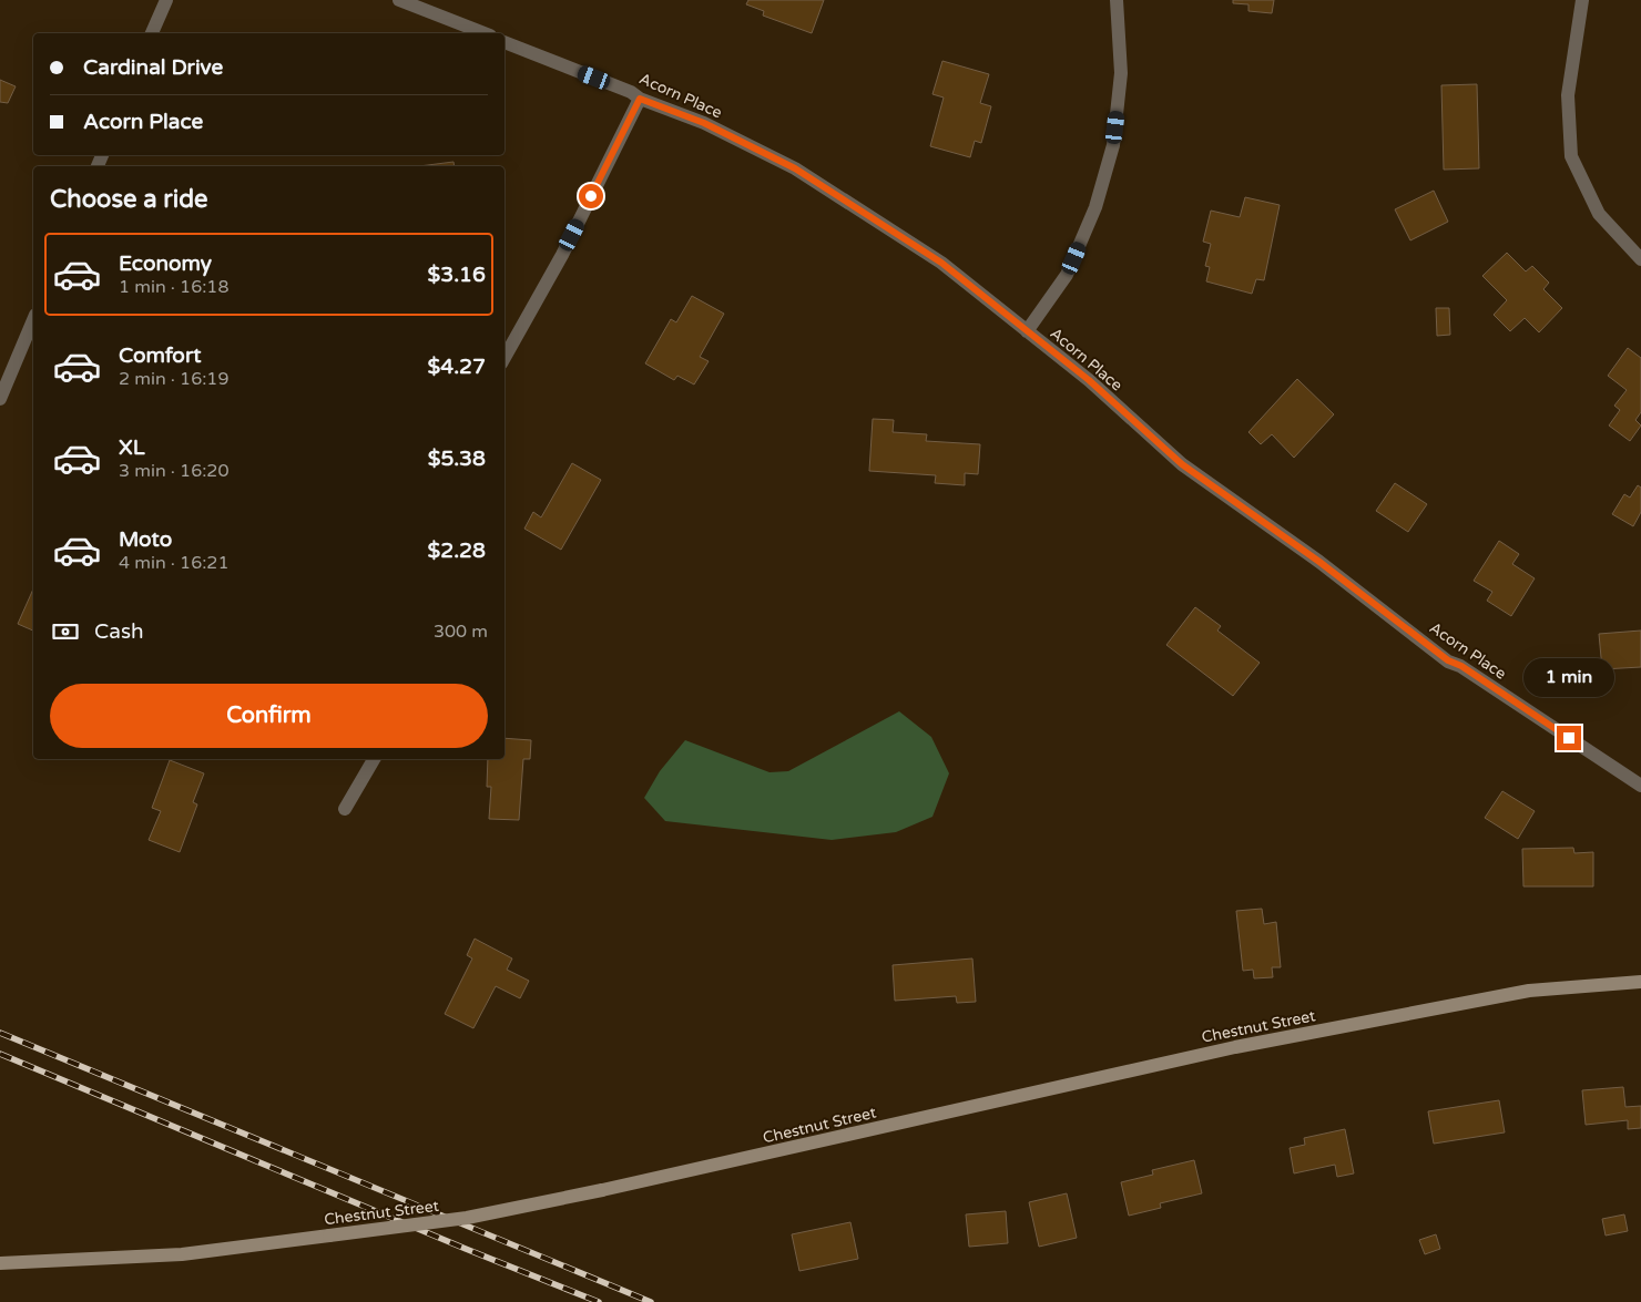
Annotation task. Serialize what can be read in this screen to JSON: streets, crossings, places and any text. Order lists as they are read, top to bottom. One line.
{"streets":{"main road":["Chestnut Street"],"street":["Acorn Place"]},"page":{"banner":["Cardinal Drive","Acorn Place"],"heading":"Choose a ride","list":[{"name":"Economy","note":"1 min · 16:18","value":"$3.16"},{"name":"Comfort","note":"2 min · 16:19","value":"$4.27"},{"name":"XL","note":"3 min · 16:20","value":"$5.38"},{"name":"Moto","note":"4 min · 16:21","value":"$2.28"}],"pay":["Cash","300 m"],"bubble":"1 min","buttons":"Confirm"}}
